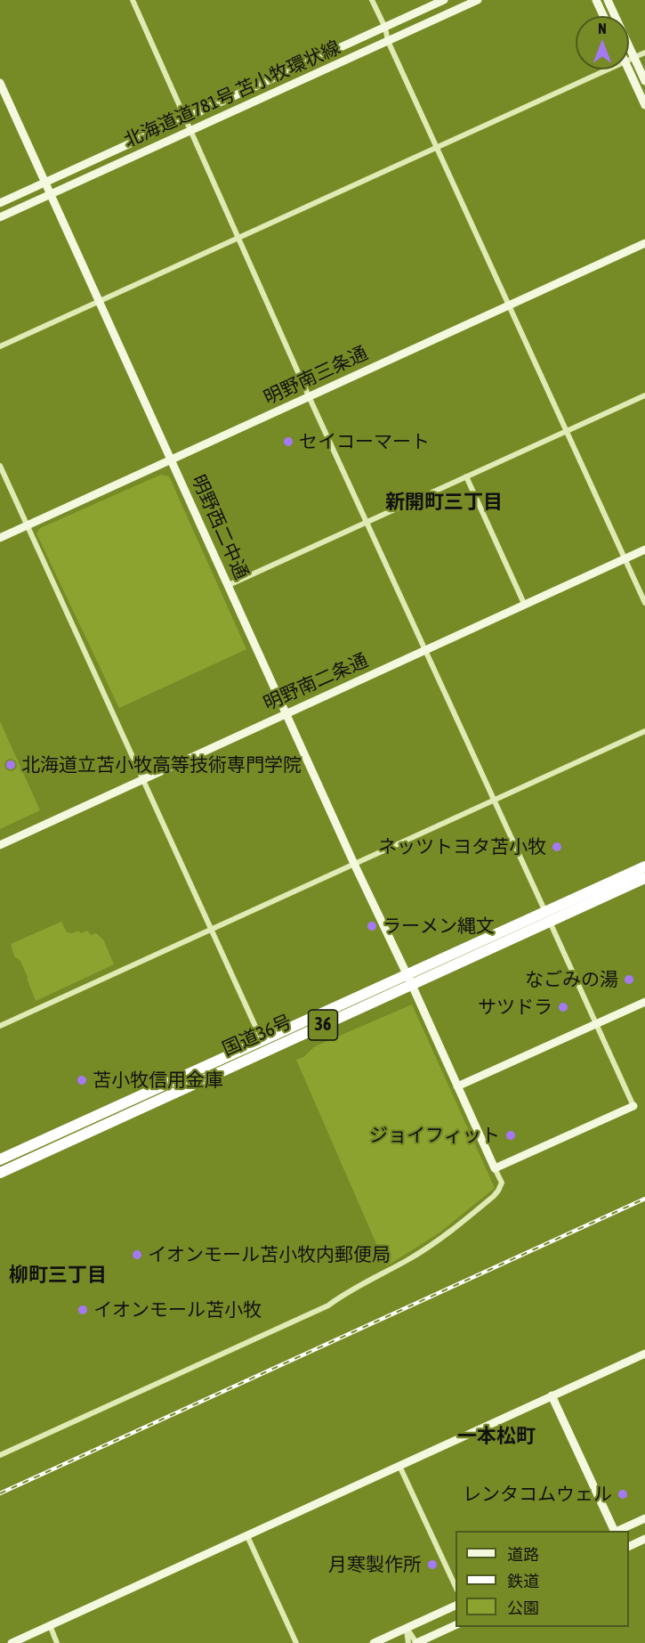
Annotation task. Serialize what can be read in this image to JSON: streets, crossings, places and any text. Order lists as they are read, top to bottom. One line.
{"streets":{"highway":["36","国道36号"],"street":["北海道道781号 苫小牧環状線","明野南三条通","明野西二中通","明野南二条通"]},"crossings":[["北海道道781号 苫小牧環状線","明野西二中通"],["明野南三条通","明野西二中通"],["明野西二中通","明野南二条通"],["明野西二中通","国道36号"]],"districts":["新開町三丁目","柳町三丁目","一本松町"],"places":["セイコーマート","北海道立苫小牧高等技術専門学院","ネッツトヨタ苫小牧","ラーメン縄文","なごみの湯","サツドラ","苫小牧信用金庫","ジョイフィット","イオンモール苫小牧内郵便局","イオンモール苫小牧","レンタコムウェル","月寒製作所"],"legend":["道路","鉄道","公園"],"north":"top"}
